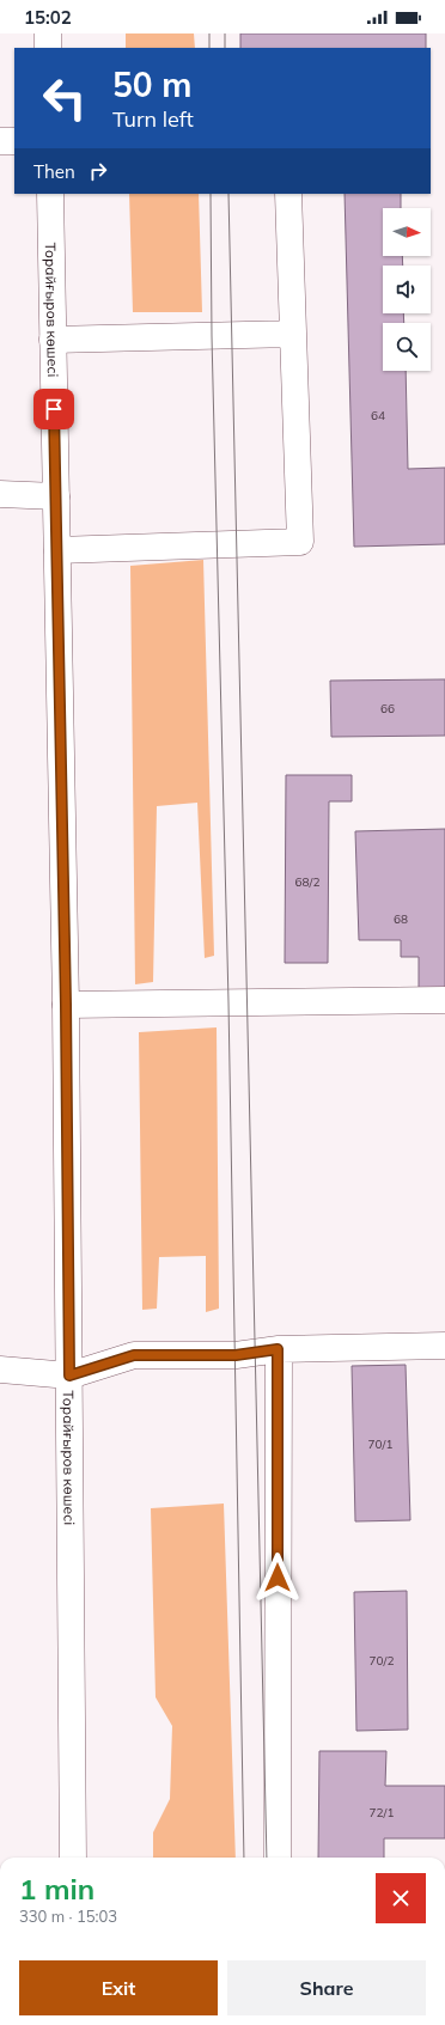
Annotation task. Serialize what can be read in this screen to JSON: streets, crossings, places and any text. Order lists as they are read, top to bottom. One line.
{"streets":{"main road":["Торайғыров көшесі"]},"house_numbers":["64","66","68/2","68","70/1","70/2","72/1"],"north":"right","page":{"status":"15:02","turn":["50 m","Turn left"],"then":"Then","heading":["1 min","330 m · 15:03"],"buttons":["Exit","Share"]}}
